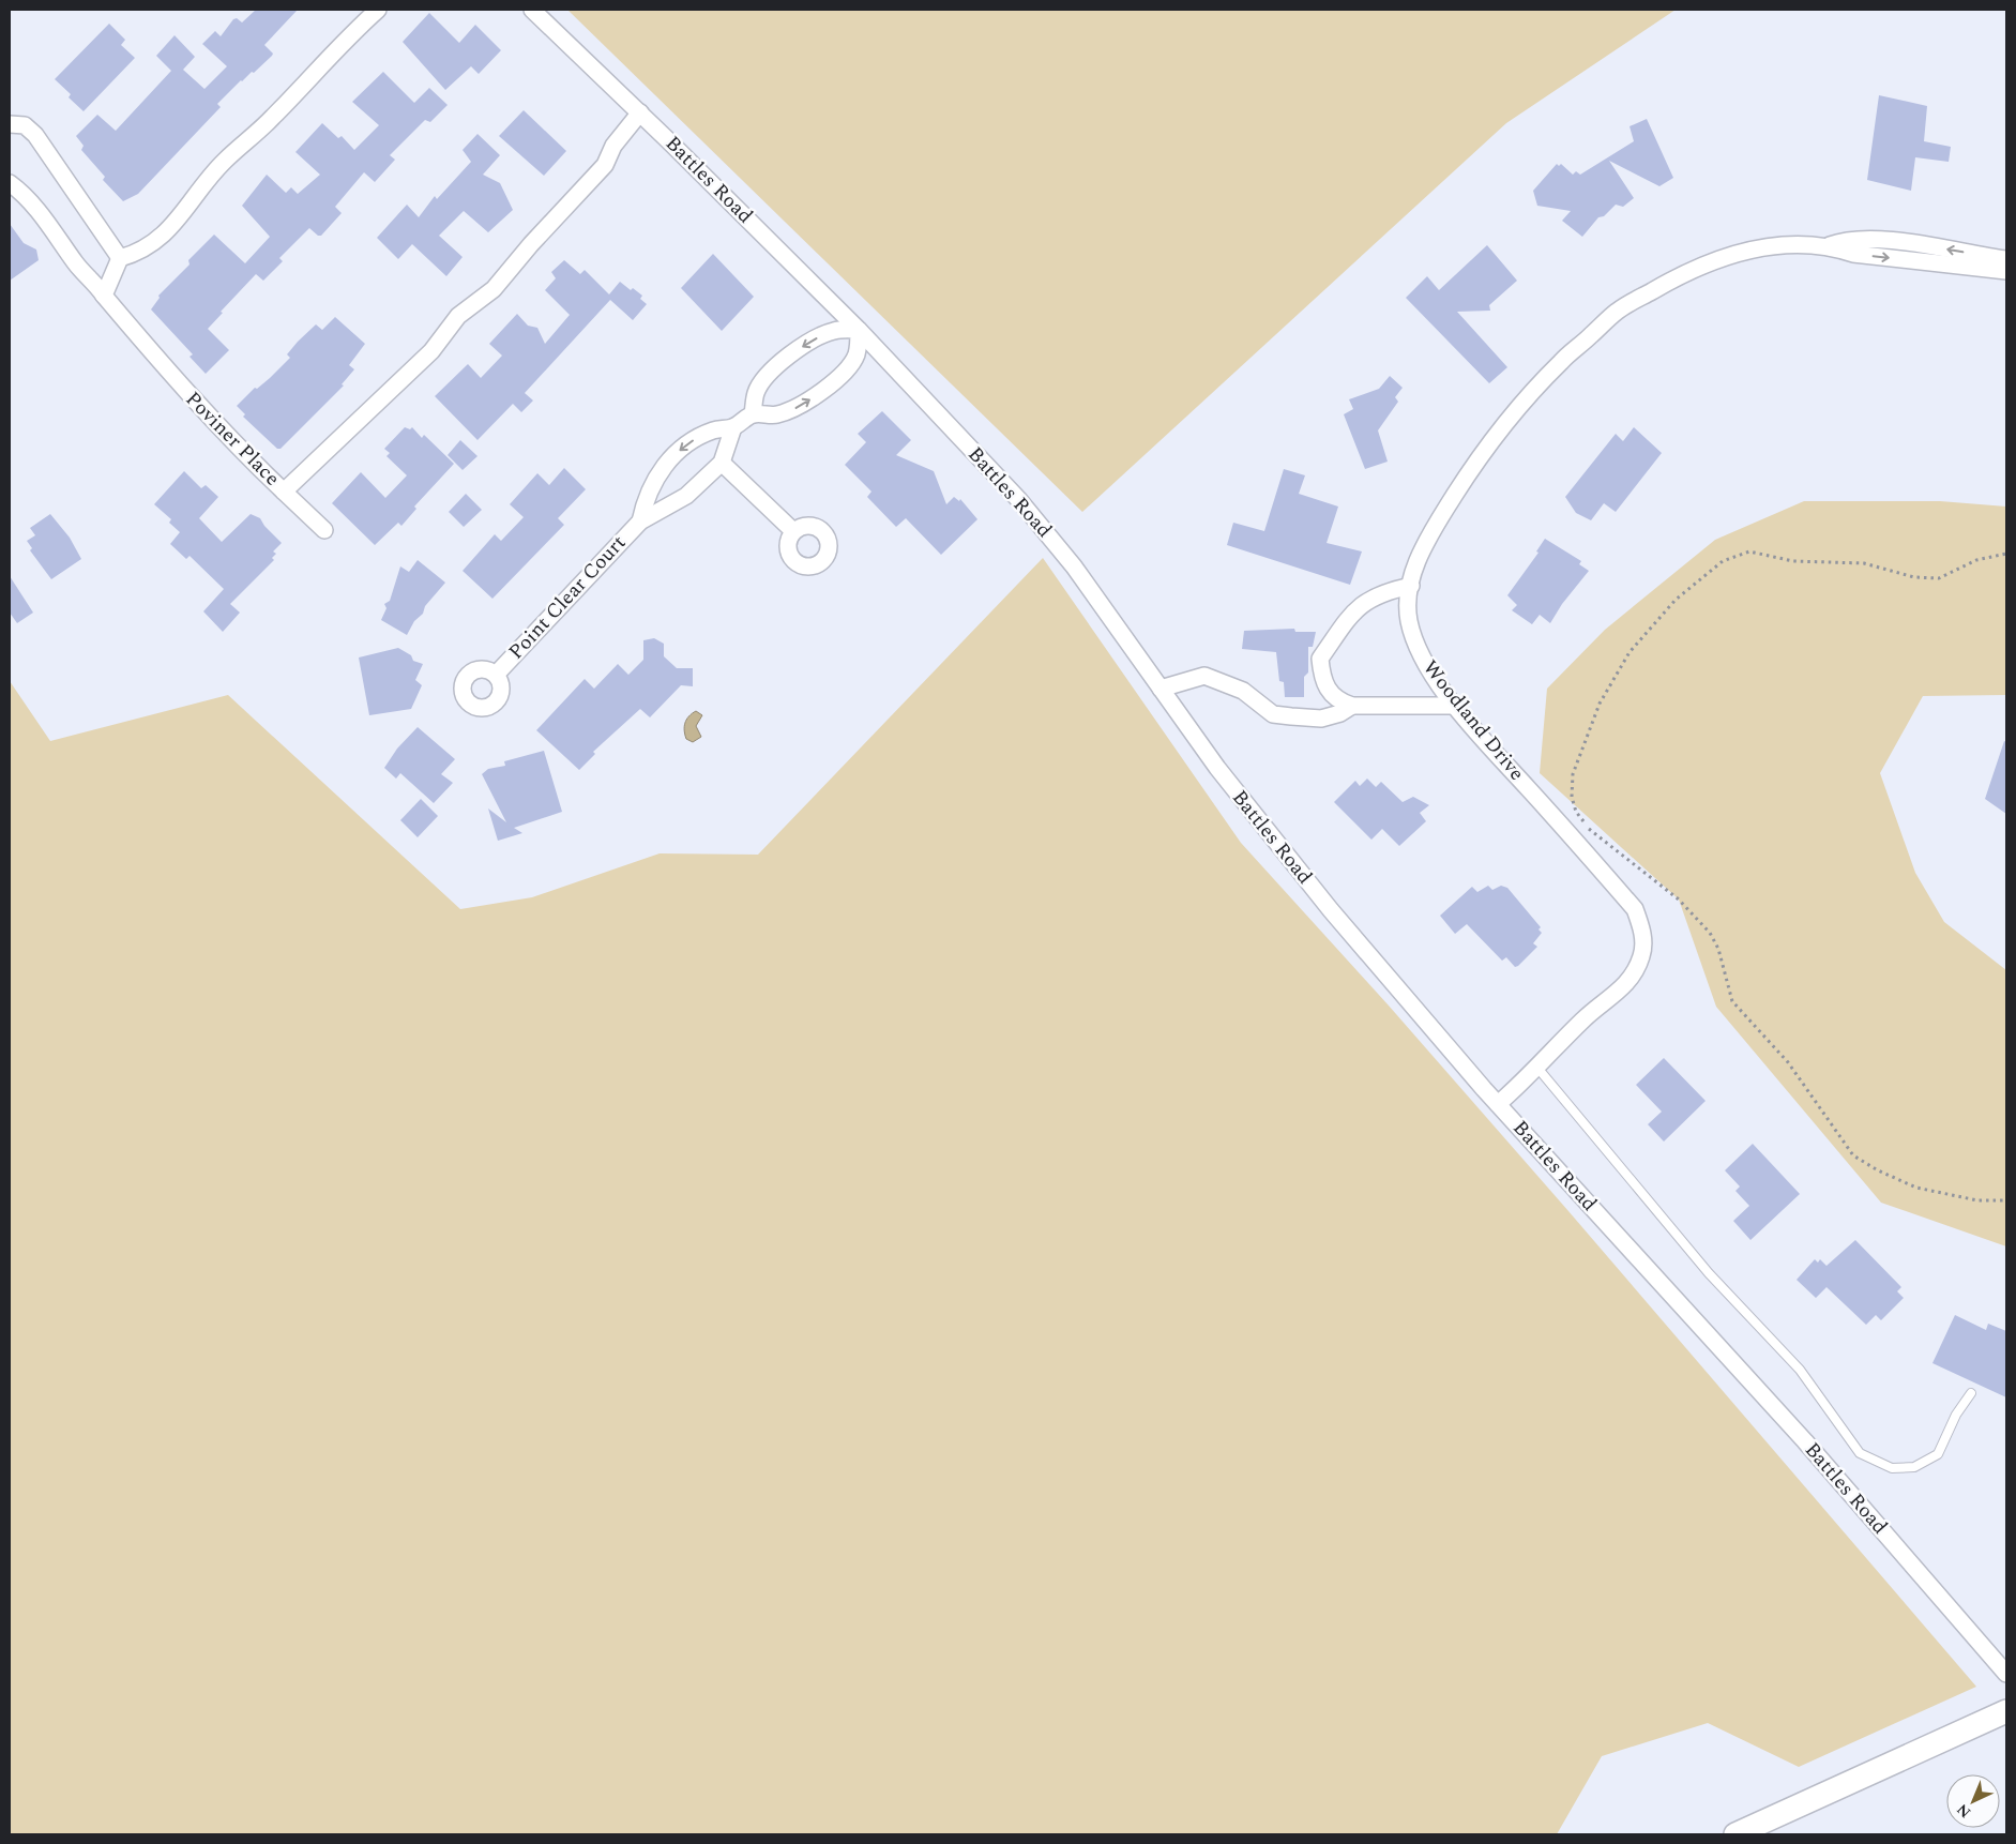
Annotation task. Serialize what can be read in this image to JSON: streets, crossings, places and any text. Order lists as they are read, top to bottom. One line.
{"streets":{"street":["Battles Road","Poviner Place","Point Clear Court","Woodland Drive"]},"crossings":[["Battles Road","Poviner Place"],["Battles Road","Woodland Drive"]],"north":"bottom left"}
